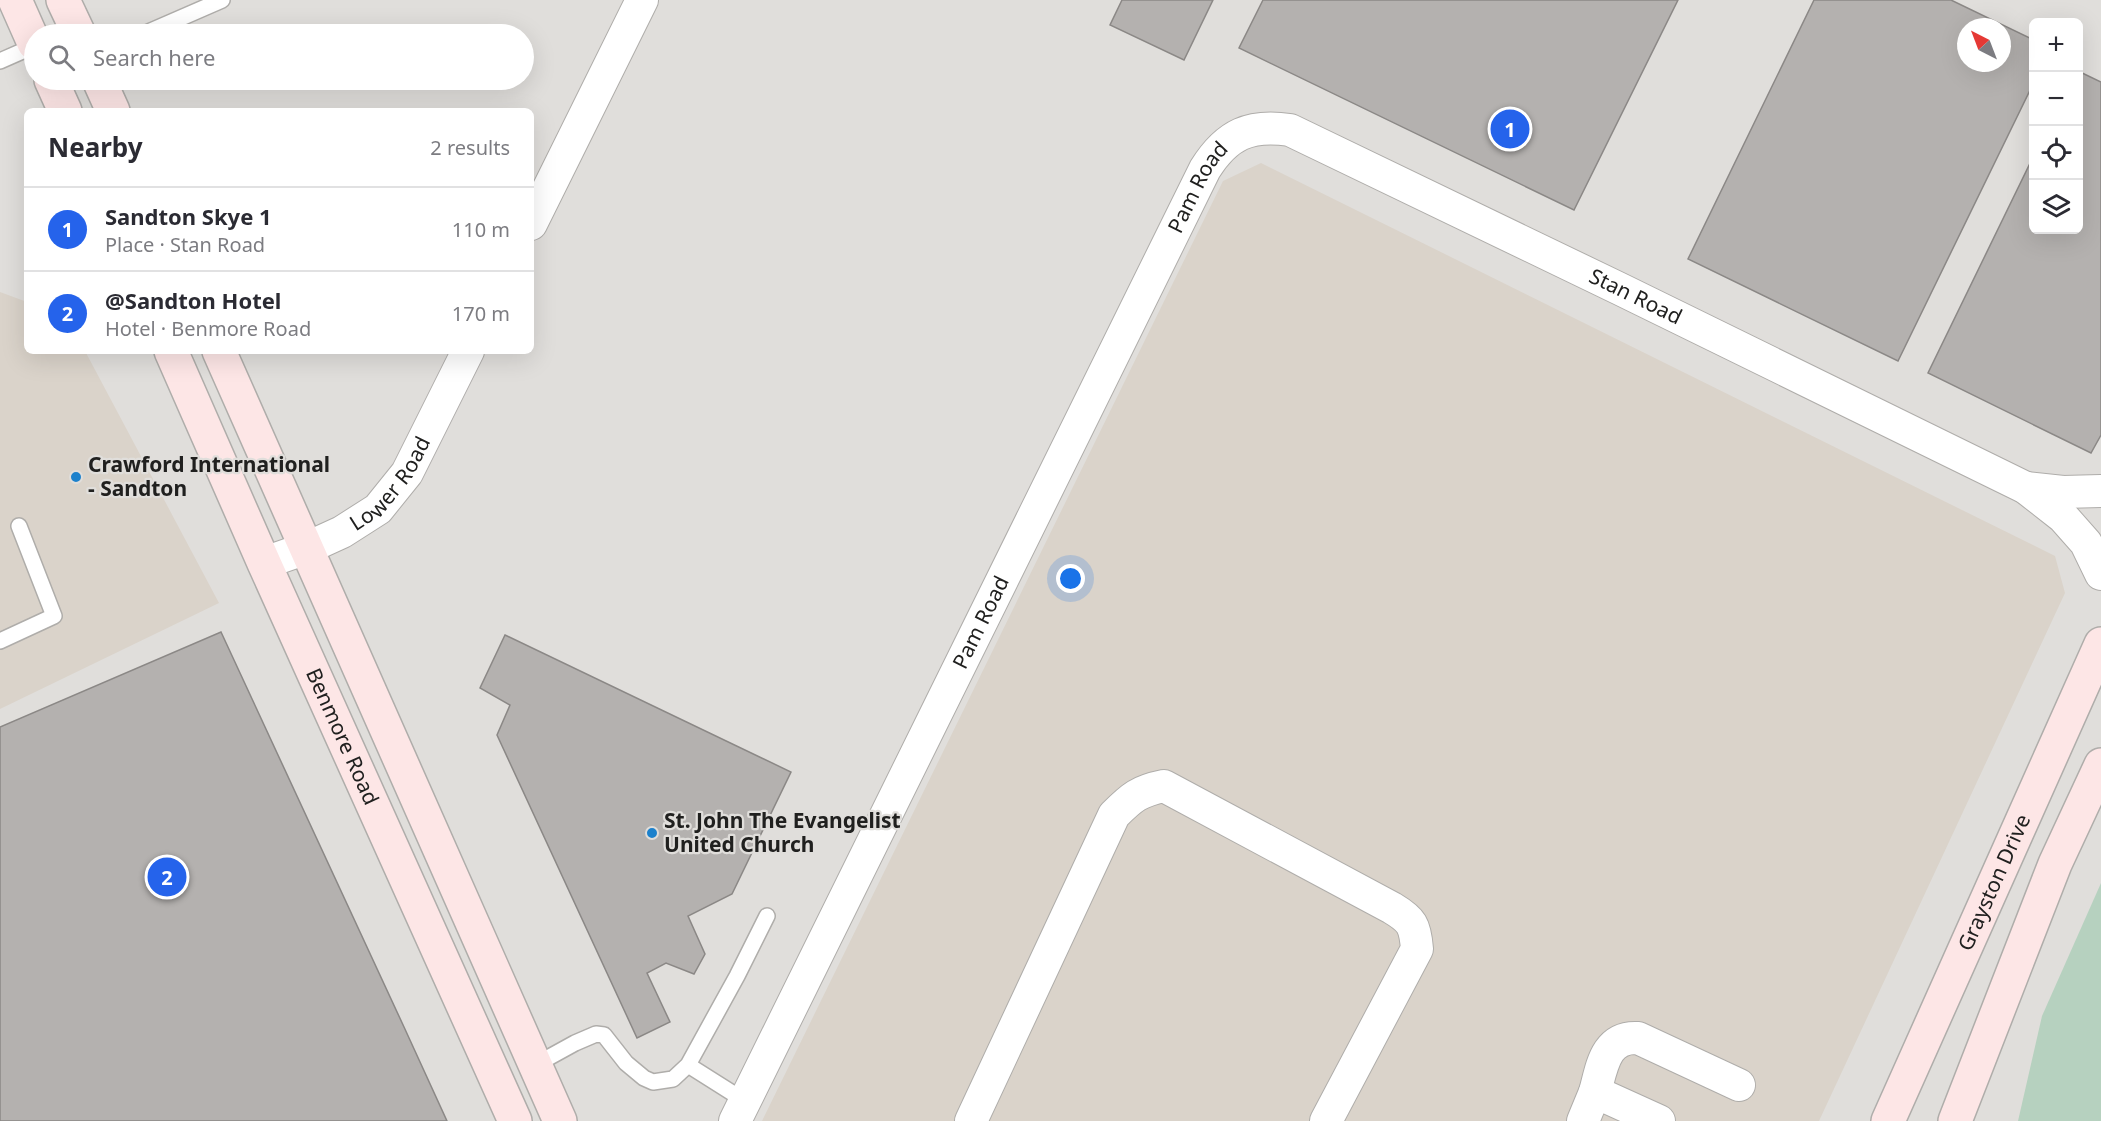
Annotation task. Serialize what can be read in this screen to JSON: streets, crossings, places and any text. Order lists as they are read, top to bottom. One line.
{"streets":{"street":["Pam Road","Stan Road","Lower Road","Benmore Road","Grayston Drive"]},"crossings":[["Pam Road","Stan Road"],["Lower Road","Benmore Road"]],"places":["Crawford International - Sandton","St. John The Evangelist United Church"],"north":"top left","page":{"map_buttons":["+","−"],"search":"Search here","pins":["1","2"],"heading":["Nearby","2 results"],"list":[{"mark":"1","name":"Sandton Skye 1","note":"Place · Stan Road","value":"110 m"},{"mark":"2","name":"@Sandton Hotel","note":"Hotel · Benmore Road","value":"170 m"}]}}
